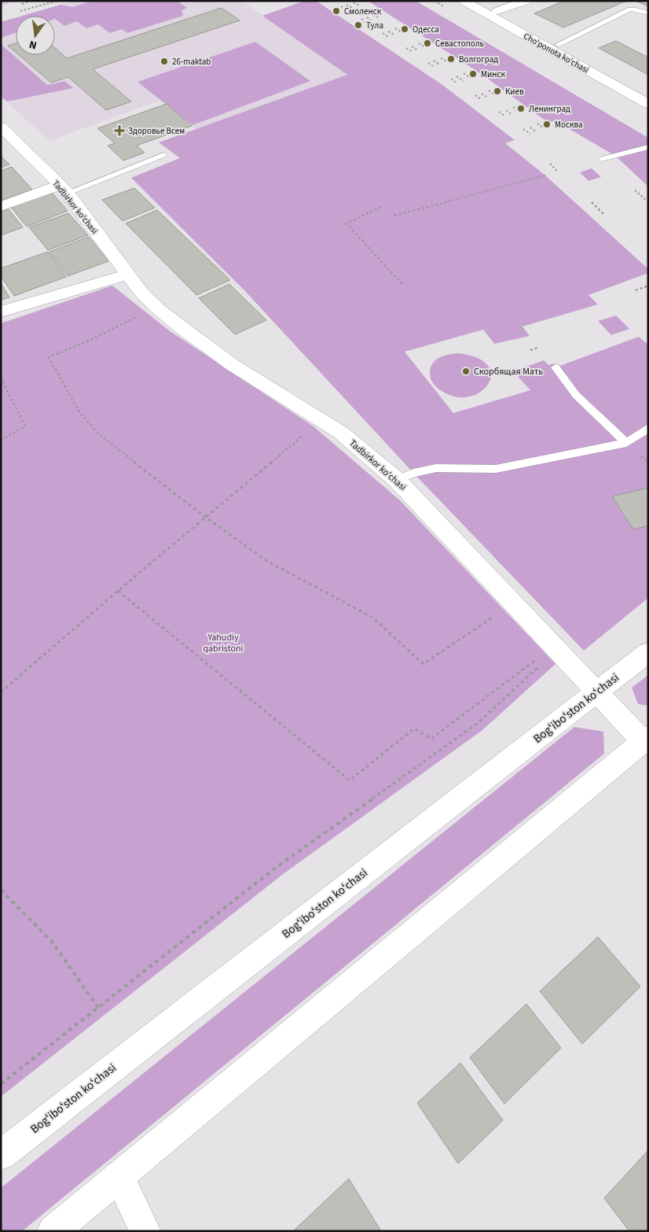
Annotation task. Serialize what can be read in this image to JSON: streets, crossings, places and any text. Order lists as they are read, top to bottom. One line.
{"streets":{"street":["Cho'ponota ko'chasi","Tadbirkor ko'chasi","Bogʻiboʻston koʻchasi"]},"crossings":[["Tadbirkor ko'chasi","Bogʻiboʻston koʻchasi"]],"parks":["Yahudiy qabristoni"],"places":{"other":["Смоленск","Тула","Одесса","Севастополь","Волгоград","26-maktab","Минск","Киев","Ленинград","Москва","Скорбящая Мать"],"health":["Здоровье Всем"]},"north":"bottom"}
